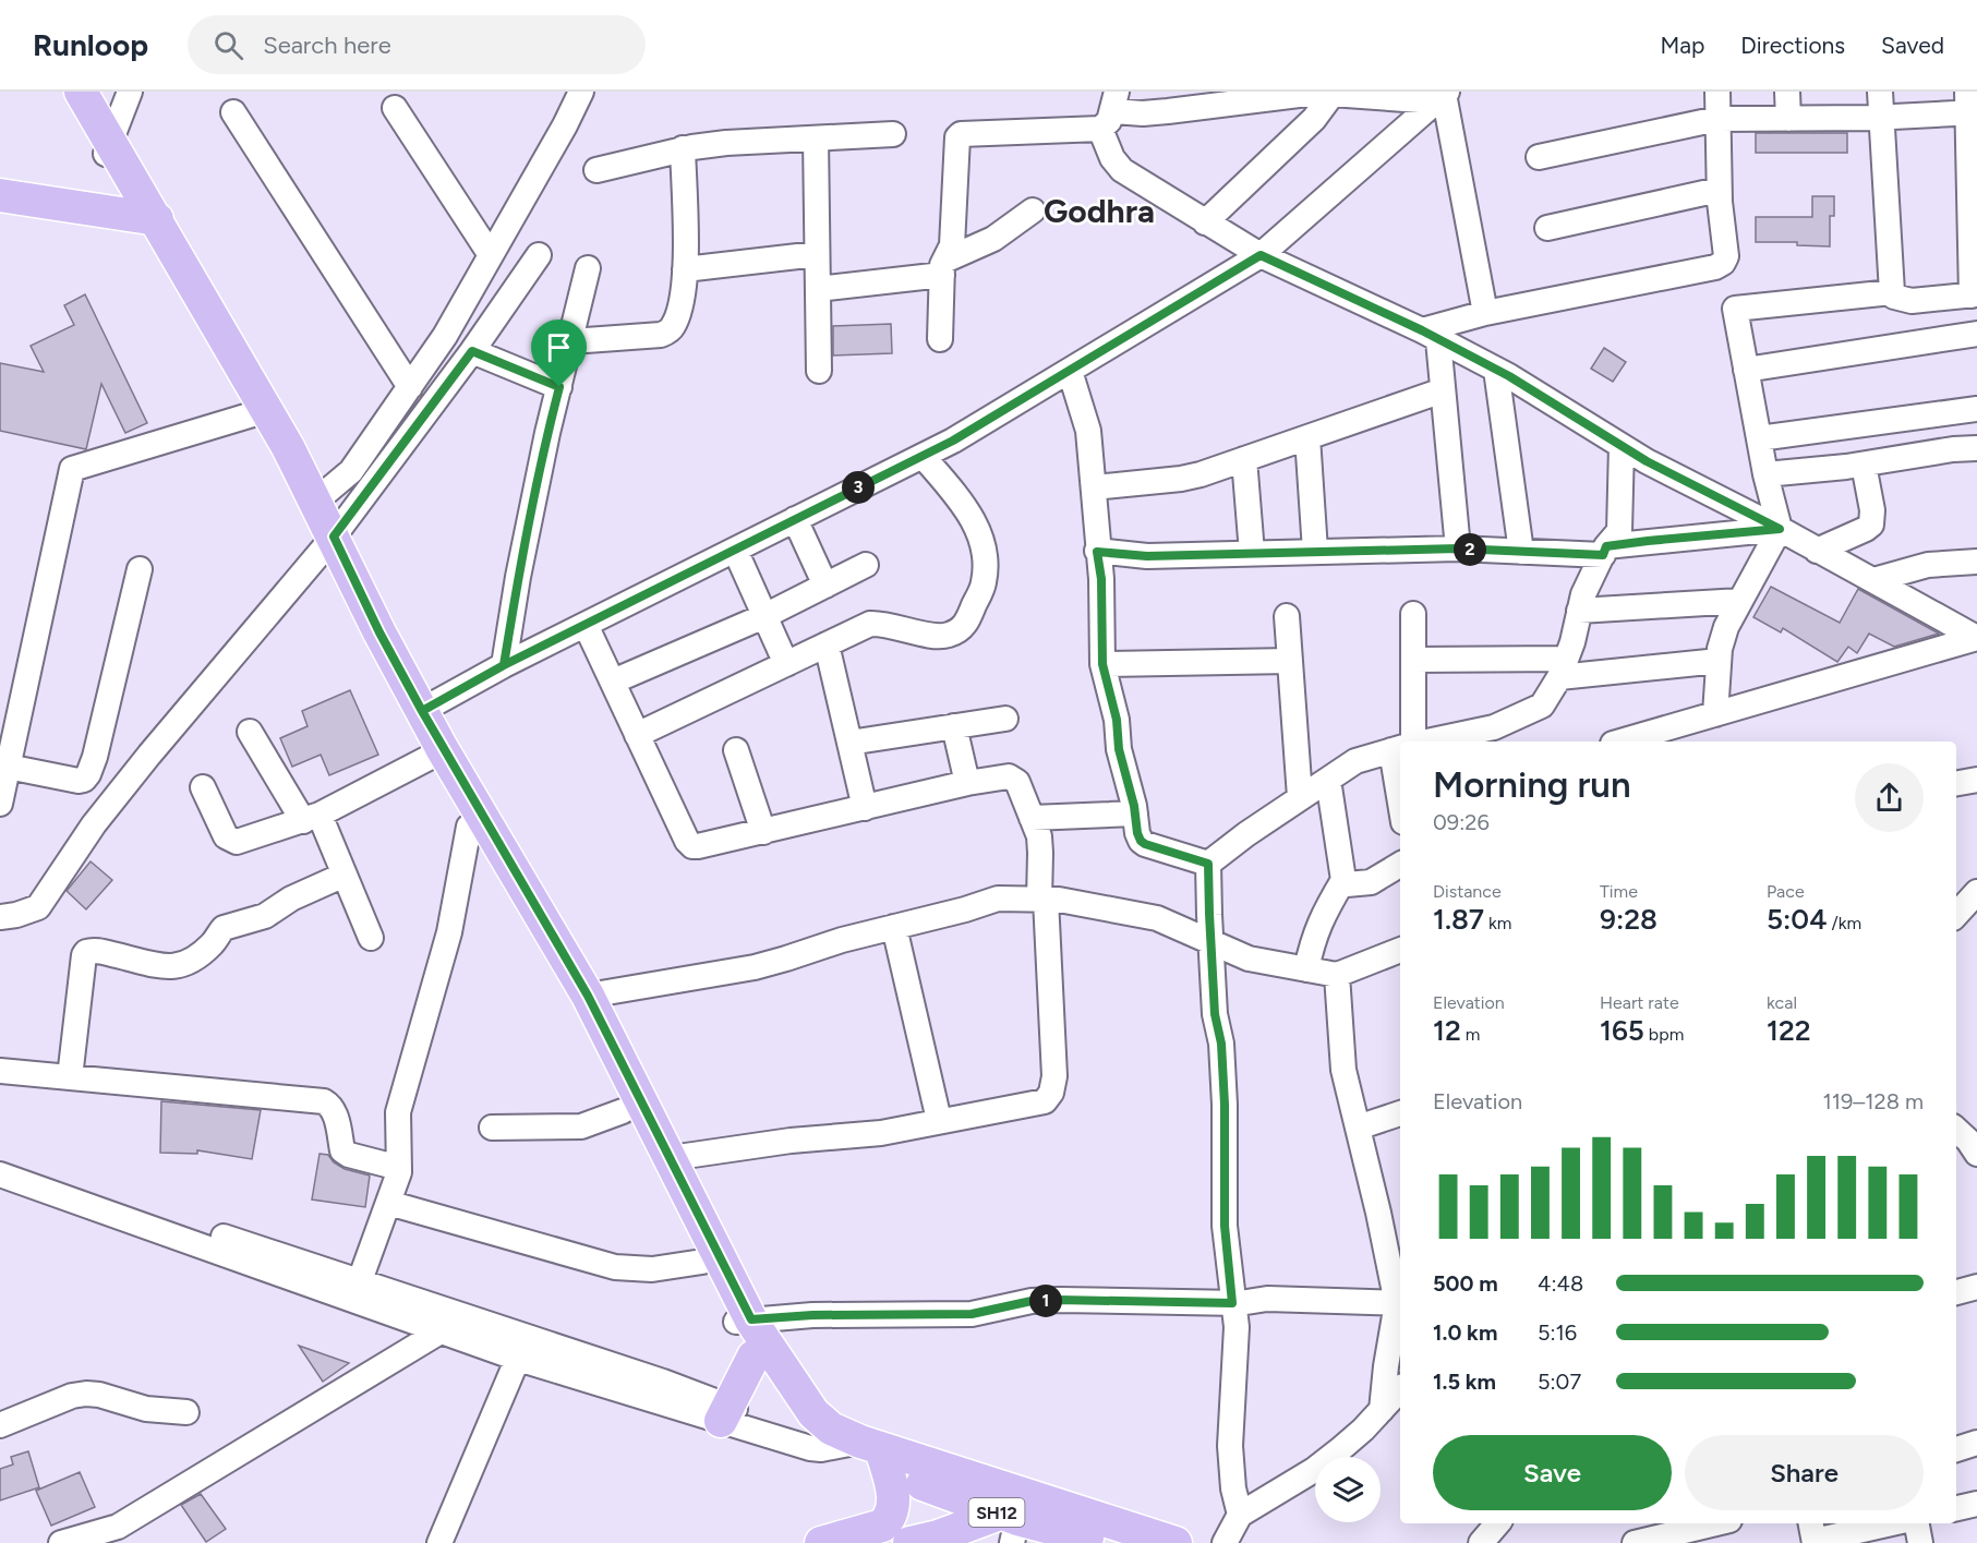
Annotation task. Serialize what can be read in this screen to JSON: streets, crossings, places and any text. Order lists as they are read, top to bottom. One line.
{"streets":{"main road":["SH12"]},"districts":["Godhra"],"page":{"header":"Runloop","search":"Search here","nav":["Map","Directions","Saved"],"pins":["3","2","1"],"heading":["Morning run","09:26"],"stats":[["Distance","1.87 km"],["Time","9:28"],["Pace","5:04 /km"],["Elevation","12 m"],["Heart rate","165 bpm"],["kcal","122"]],"chart":["Elevation","119–128 m"],"list":[{"name":"500 m","note":"4:48"},{"name":"1.0 km","note":"5:16"},{"name":"1.5 km","note":"5:07"}],"buttons":["Save","Share"]}}
